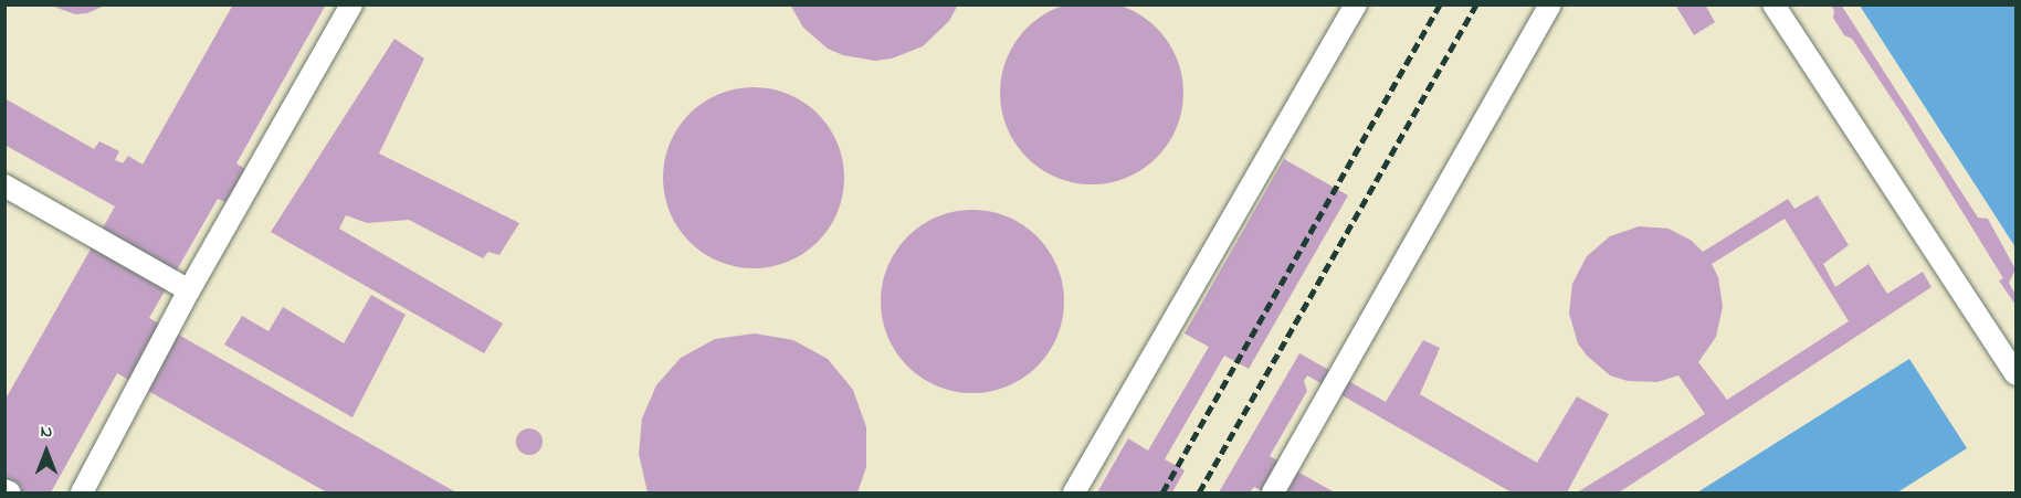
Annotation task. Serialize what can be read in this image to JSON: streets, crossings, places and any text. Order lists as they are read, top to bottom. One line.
{"north":"top"}
